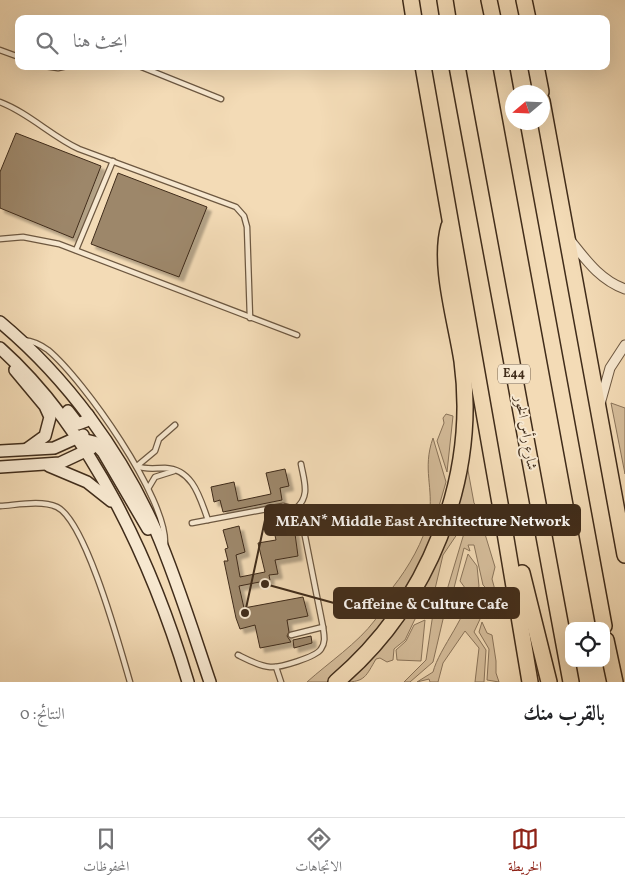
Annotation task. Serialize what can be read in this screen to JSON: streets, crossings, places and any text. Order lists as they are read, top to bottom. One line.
{"streets":{"highway":["E44","شارع رأس الخور"]},"places":["Caffeine & Culture Cafe","MEAN* Middle East Architecture Network"],"north":"left","page":{"search":"ابحث هنا","heading":["بالقرب منك","النتائج: 0"],"nav":["الخريطة","الاتجاهات","المحفوظات"]}}
